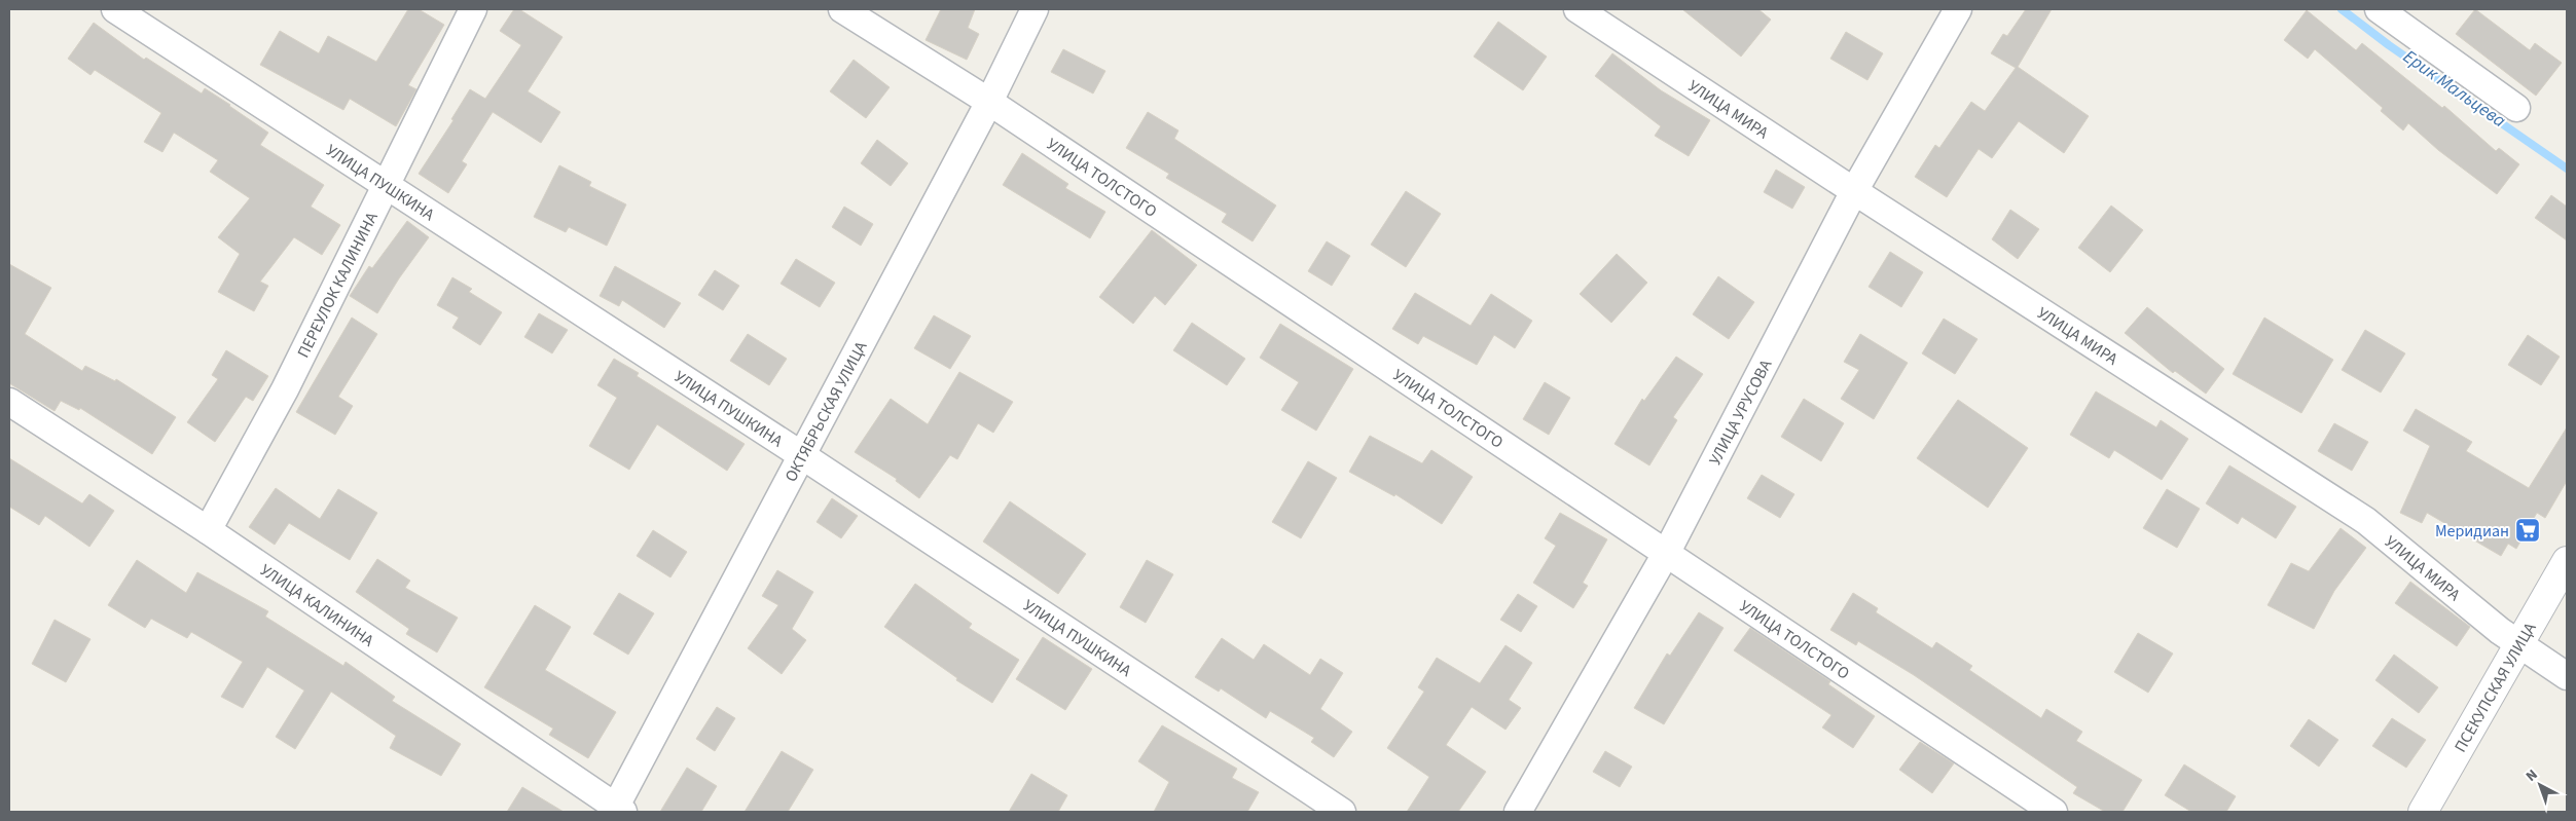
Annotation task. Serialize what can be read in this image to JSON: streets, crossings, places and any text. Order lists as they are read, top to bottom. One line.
{"streets":{"street":["УЛИЦА МИРА","УЛИЦА ТОЛСТОГО","УЛИЦА ПУШКИНА","ПЕРЕУЛОК КАЛИНИНА","ОКТЯБРЬСКАЯ УЛИЦА","УЛИЦА УРУСОВА","УЛИЦА КАЛИНИНА","ПСЕКУПСКАЯ УЛИЦА"]},"crossings":[["УЛИЦА МИРА","УЛИЦА УРУСОВА"],["УЛИЦА МИРА","ПСЕКУПСКАЯ УЛИЦА"],["УЛИЦА ТОЛСТОГО","ОКТЯБРЬСКАЯ УЛИЦА"],["УЛИЦА ТОЛСТОГО","УЛИЦА УРУСОВА"],["УЛИЦА ПУШКИНА","ПЕРЕУЛОК КАЛИНИНА"],["УЛИЦА ПУШКИНА","ОКТЯБРЬСКАЯ УЛИЦА"],["ПЕРЕУЛОК КАЛИНИНА","УЛИЦА КАЛИНИНА"],["ОКТЯБРЬСКАЯ УЛИЦА","УЛИЦА КАЛИНИНА"]],"water":["Ерик Мальцева"],"places":{"supermarket":["Меридиан"]},"north":"top left"}
